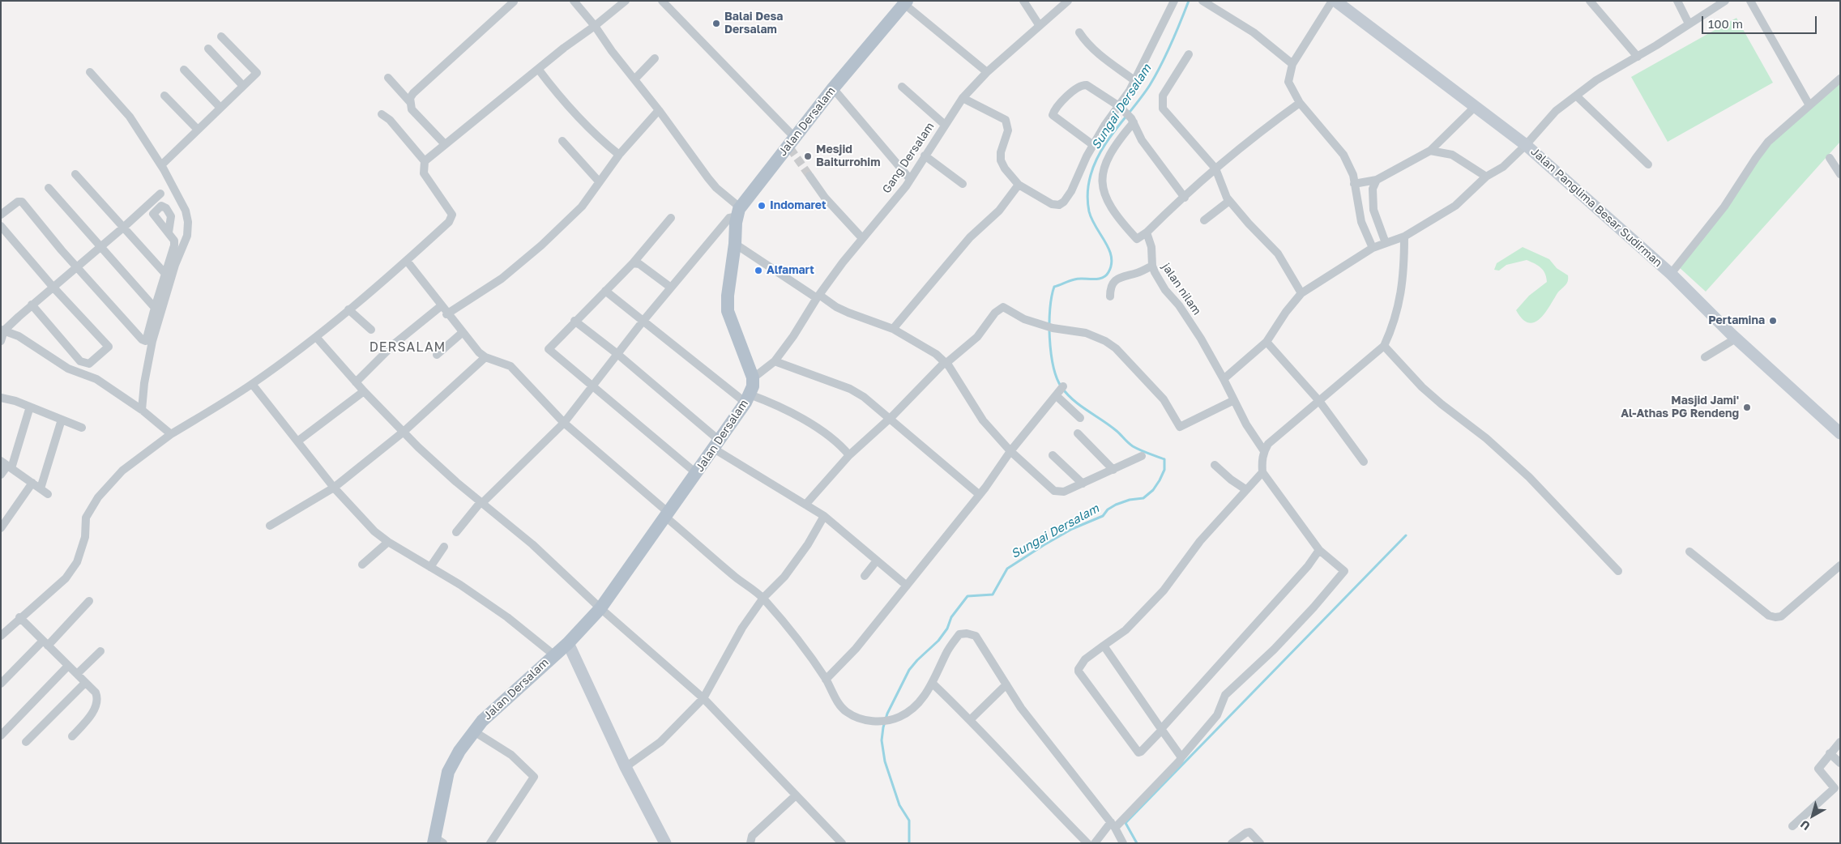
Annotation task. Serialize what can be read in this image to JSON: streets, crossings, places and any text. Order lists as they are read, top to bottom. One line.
{"streets":{"main road":["Jalan Dersalam","Jalan Panglima Besar Sudirman"],"street":["Gang Dersalam","jalan nilam"]},"crossings":[["Jalan Dersalam","Gang Dersalam"]],"districts":["DERSALAM"],"water":["Sungai Dersalam"],"places":["Balai Desa Dersalam","Mesjid Baiturrohim","Indomaret","Alfamart","Pertamina","Masjid Jami' Al-Athas PG Rendeng"],"scale_bar":"100 m","north":"bottom left"}
